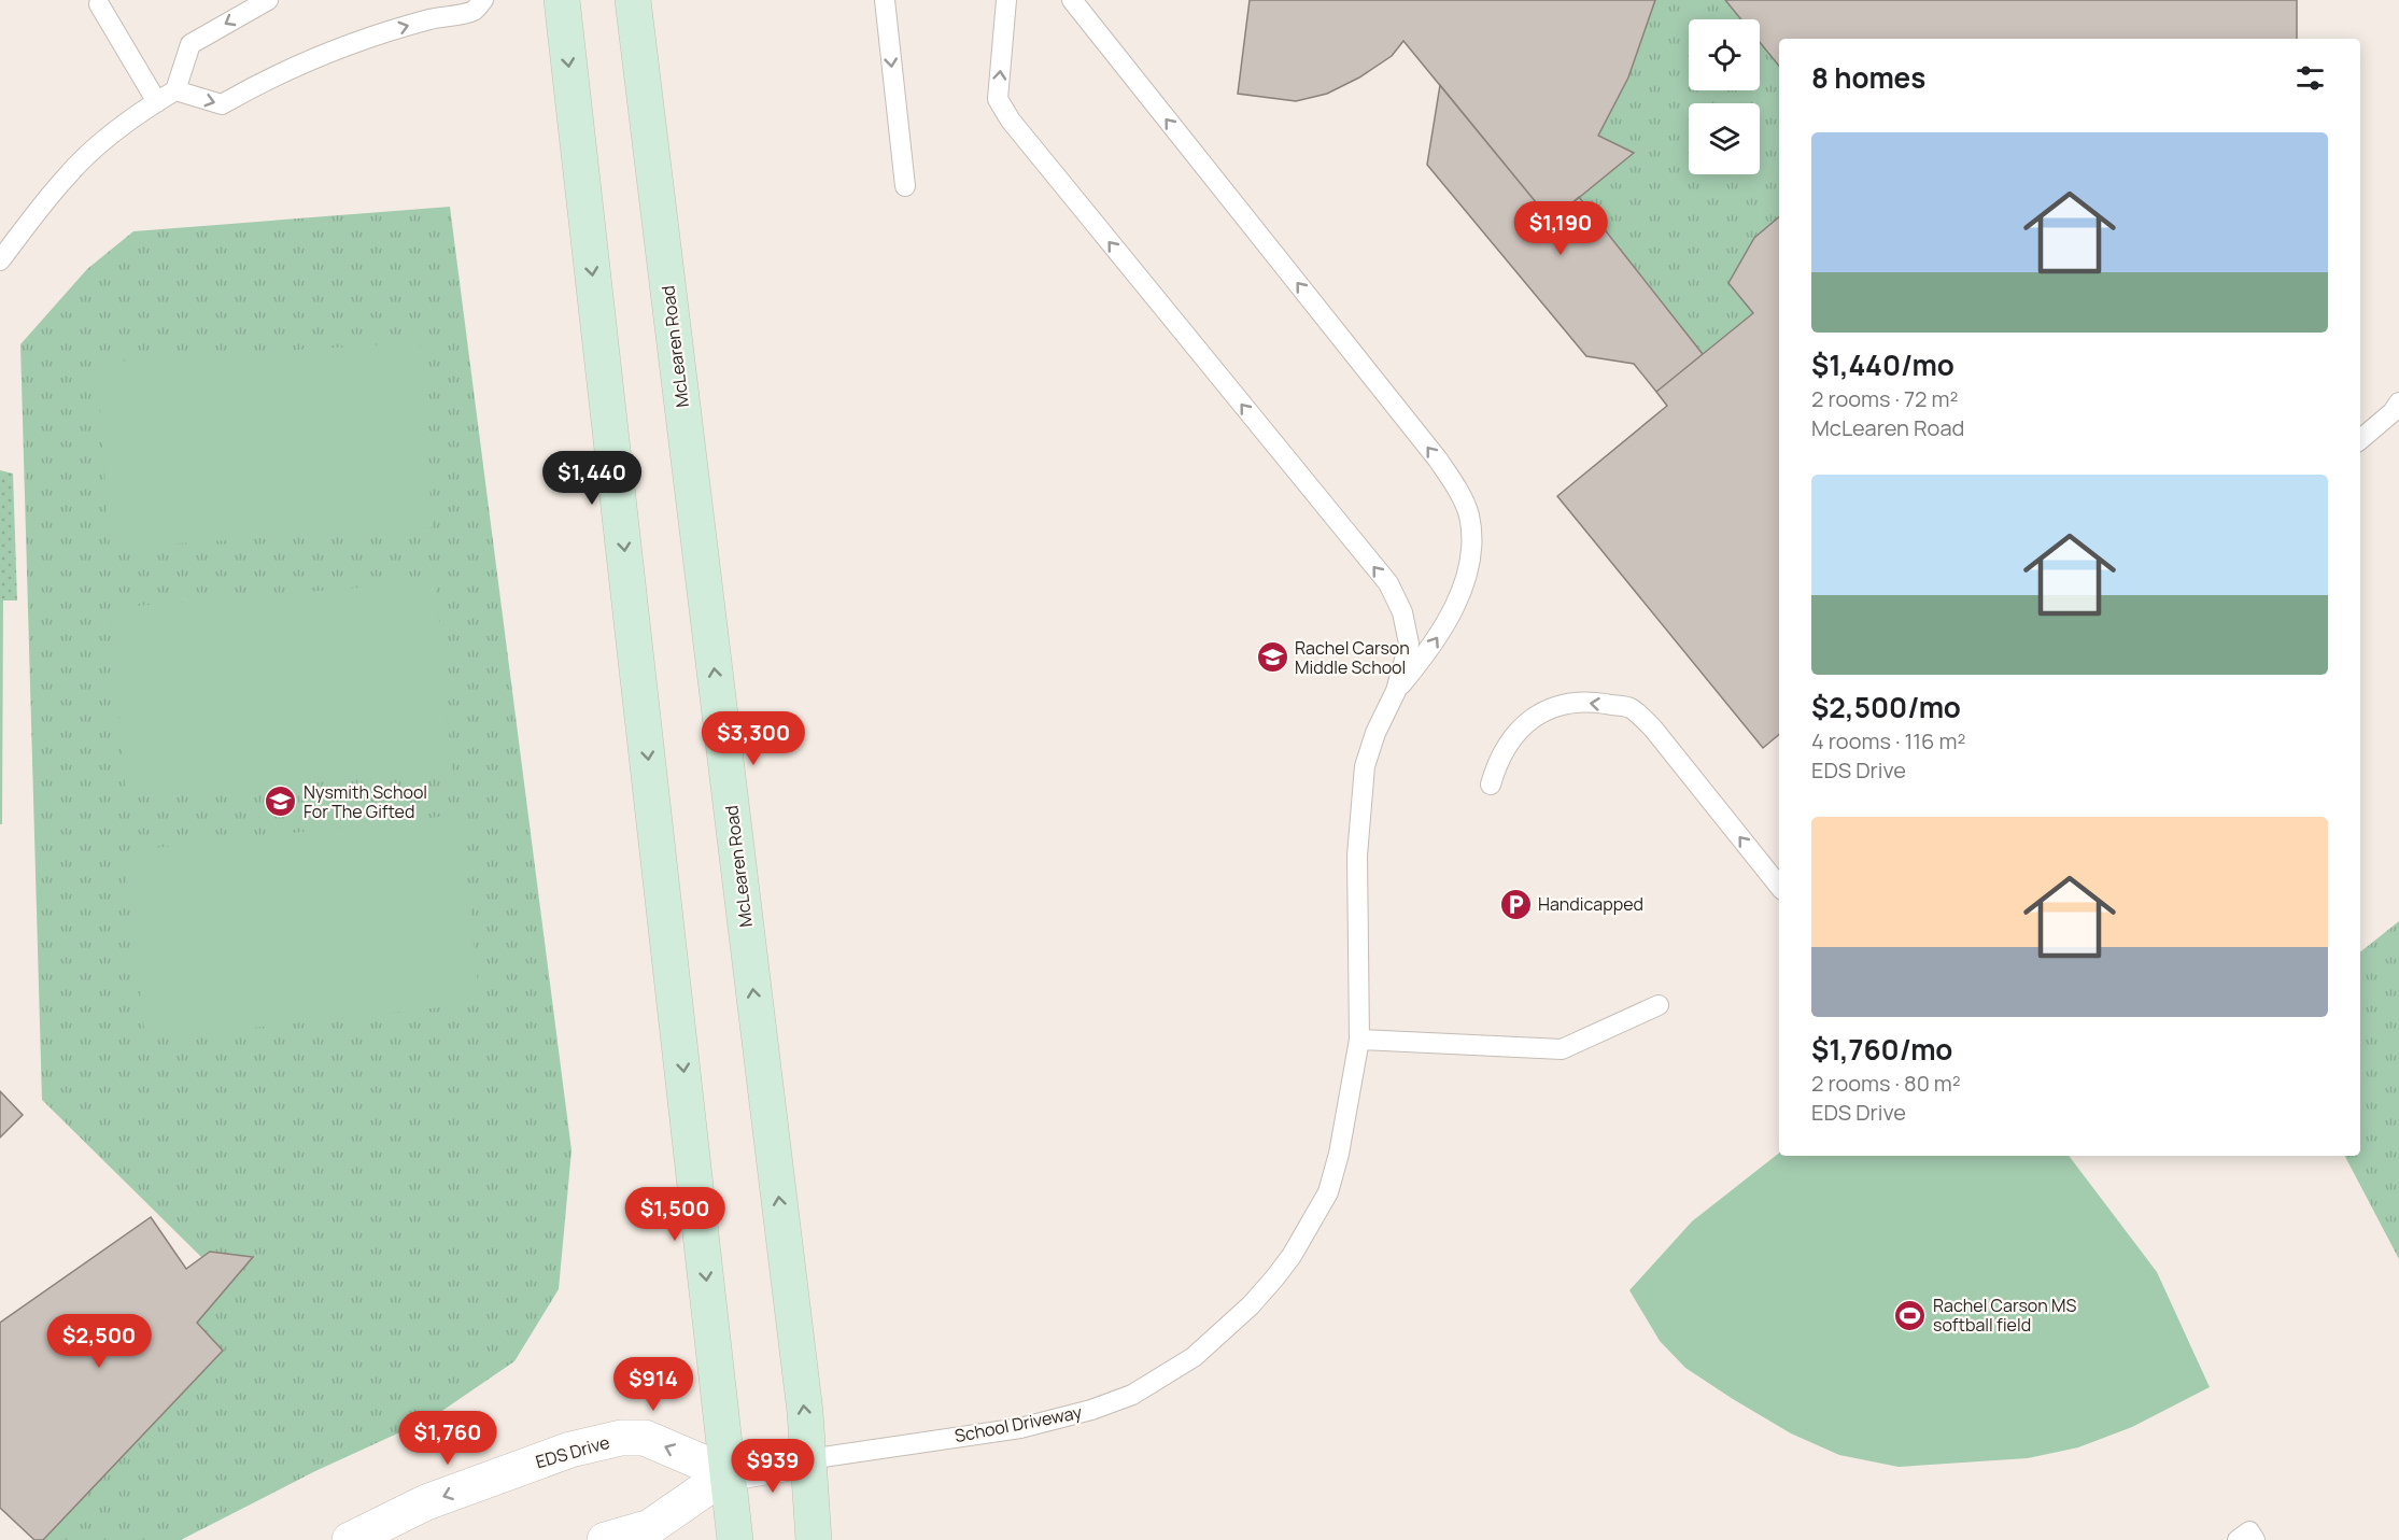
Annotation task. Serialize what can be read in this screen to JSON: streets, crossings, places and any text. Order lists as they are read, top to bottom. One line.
{"streets":{"main road":["McLearen Road"],"street":["EDS Drive"],"lane":["School Driveway"]},"crossings":[["McLearen Road","School Driveway"]],"places":{"school or university":["Rachel Carson Middle School","Nysmith School For The Gifted"],"parking":["Handicapped"],"sports":["Rachel Carson MS softball field"]},"page":{"heading":"8 homes","list":[{"name":"$1,440/mo","note":"2 rooms · 72 m² · McLearen Road"},{"name":"$2,500/mo","note":"4 rooms · 116 m² · EDS Drive"},{"name":"$1,760/mo","note":"2 rooms · 80 m² · EDS Drive"}],"price":["$1,190","$1,440","$3,300","$1,500","$2,500","$914","$1,760","$939"]}}
